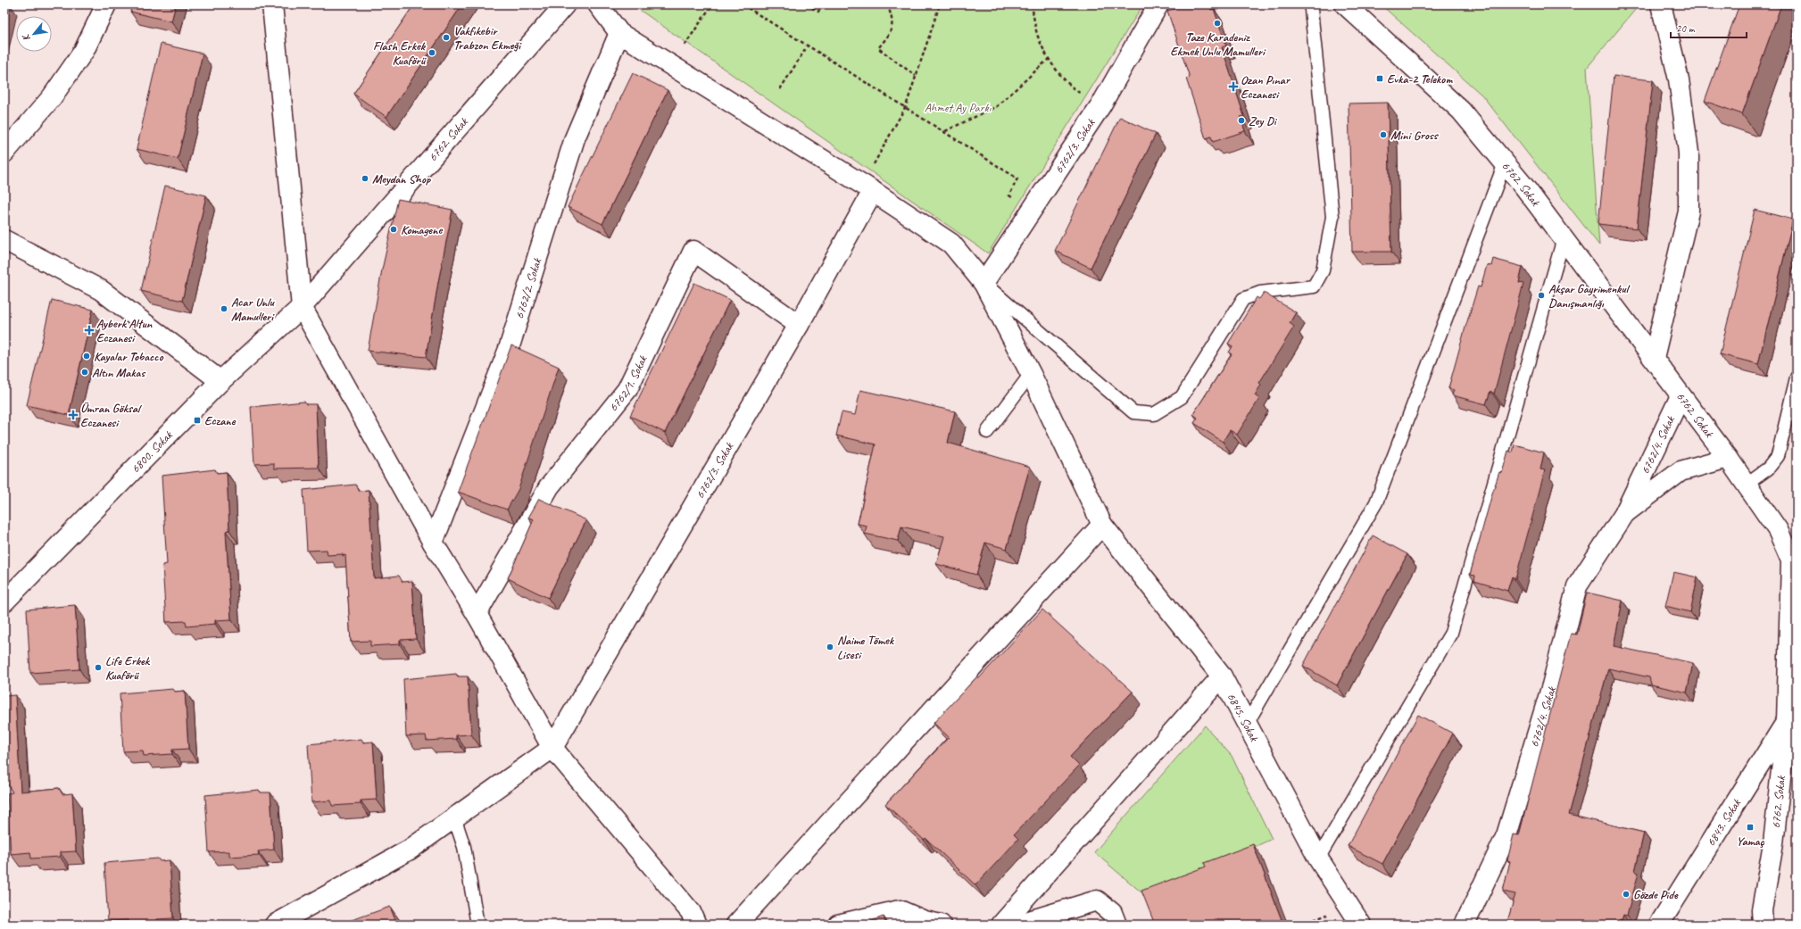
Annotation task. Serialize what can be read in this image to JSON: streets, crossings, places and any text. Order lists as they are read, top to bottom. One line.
{"streets":{"street":["6762. Sokak","6762/3. Sokak","6762/2. Sokak","6762/1. Sokak","6762/4. Sokak","6800. Sokak","6845. Sokak","6843. Sokak"]},"crossings":[["6762. Sokak","6762/4. Sokak"],["6762. Sokak","6800. Sokak"],["6762. Sokak","6843. Sokak"],["6762/3. Sokak","6762/1. Sokak"],["6762/3. Sokak","6845. Sokak"],["6762/2. Sokak","6845. Sokak"]],"parks":["Ahmet Ay Parkı"],"places":{"other":["Taze Karadeniz Ekmek Unlu Mamulleri","Vakfıkebir Trabzon Ekmeği","Flash Erkek Kuaförü","Zey Di","Mini Gross","Meydan Shop","Komagene","Akşar Gayrimenkul Danışmanlığı","Acar Unlu Mamulleri","Kayalar Tobacco","Altın Makas","Naime Tömek Lisesi","Life Erkek Kuaförü","Gözde Pide"],"transit":["Evka-2 Telekom","Eczane","Yamaç"],"health":["Ozan Pınar Eczanesi","Ayberk Altun Eczanesi","Ümran Göksal Eczanesi"]},"scale_bar":"20 m","north":"bottom left"}
